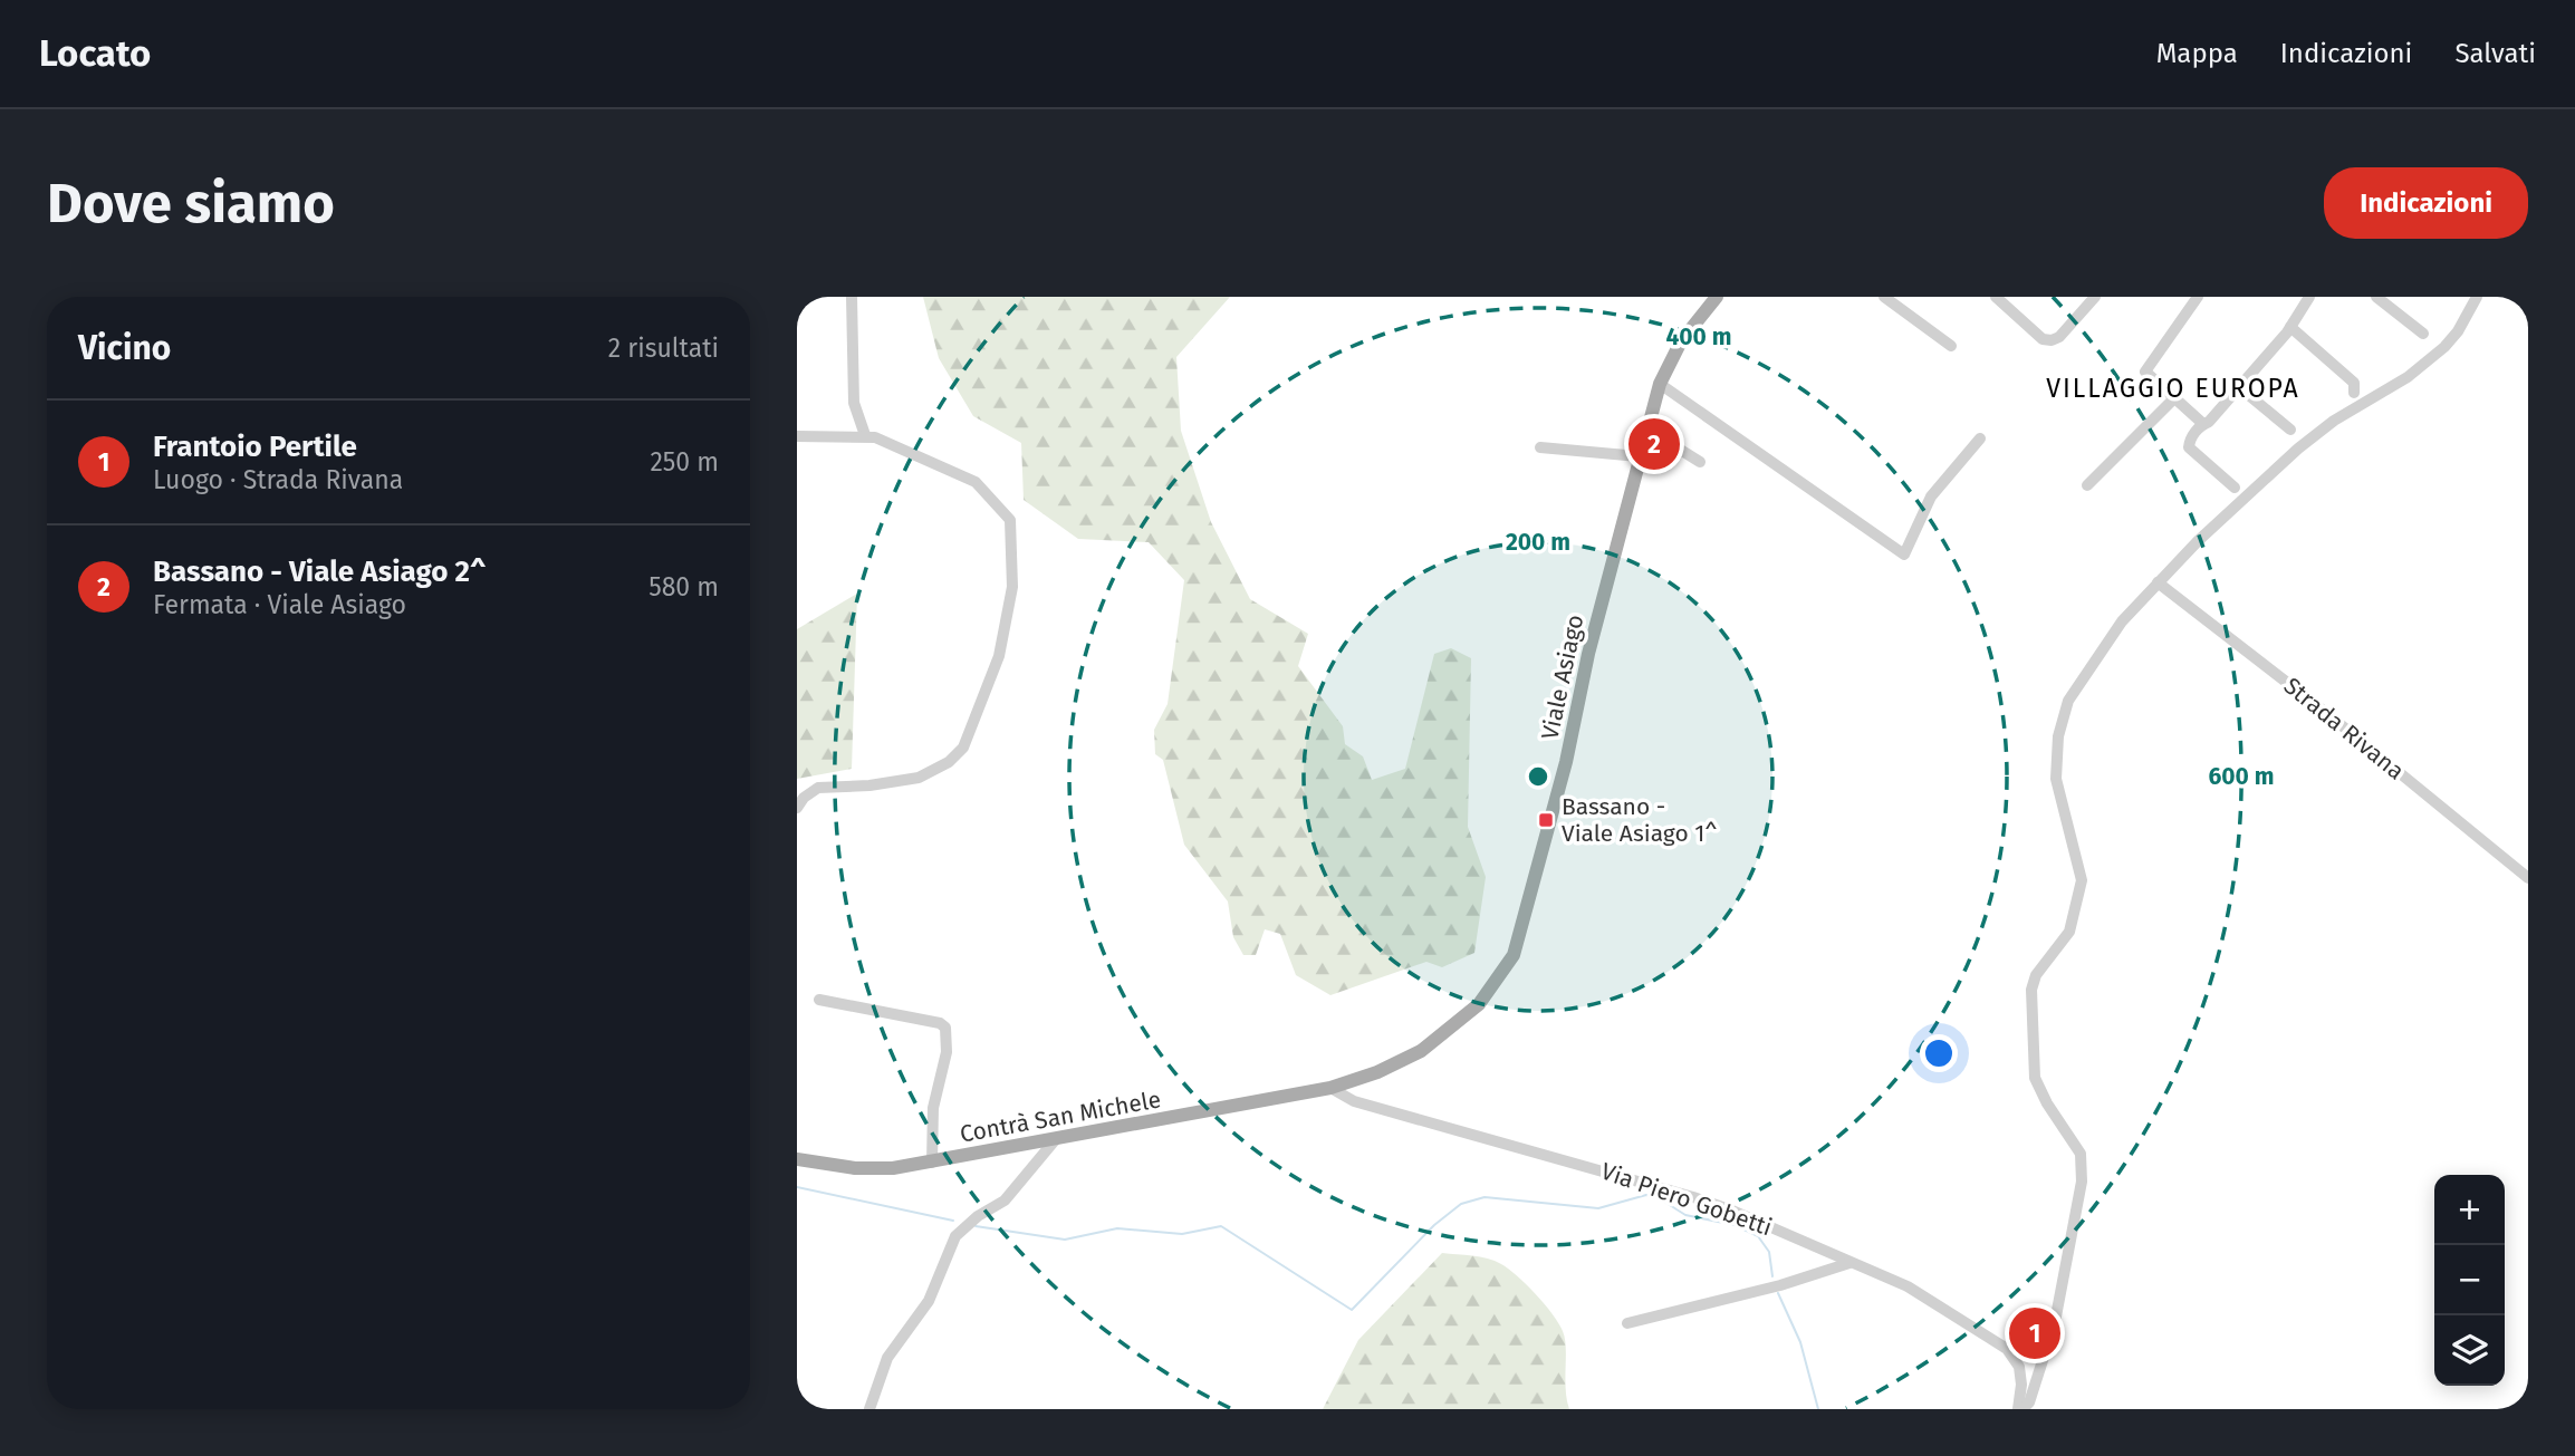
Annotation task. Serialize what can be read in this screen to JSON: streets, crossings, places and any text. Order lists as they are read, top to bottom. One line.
{"streets":{"main road":["Viale Asiago","Contrà San Michele"],"street":["Strada Rivana","Via Piero Gobetti"]},"crossings":[["Viale Asiago","Contrà San Michele"],["Viale Asiago","Via Piero Gobetti"],["Contrà San Michele","Via Piero Gobetti"]],"districts":["VILLAGGIO EUROPA"],"places":{"transit":["Bassano - Viale Asiago 1^"]},"page":{"header":"Locato","nav":["Mappa","Indicazioni","Salvati"],"buttons":"Indicazioni","title":"Dove siamo","heading":["Vicino","2 risultati"],"list":[{"mark":"1","name":"Frantoio Pertile","note":"Luogo · Strada Rivana","value":"250 m"},{"mark":"2","name":"Bassano - Viale Asiago 2^","note":"Fermata · Viale Asiago","value":"580 m"}],"pins":["2","1"],"map_buttons":["+","−"]},"rings":["400 m","200 m","600 m"]}
